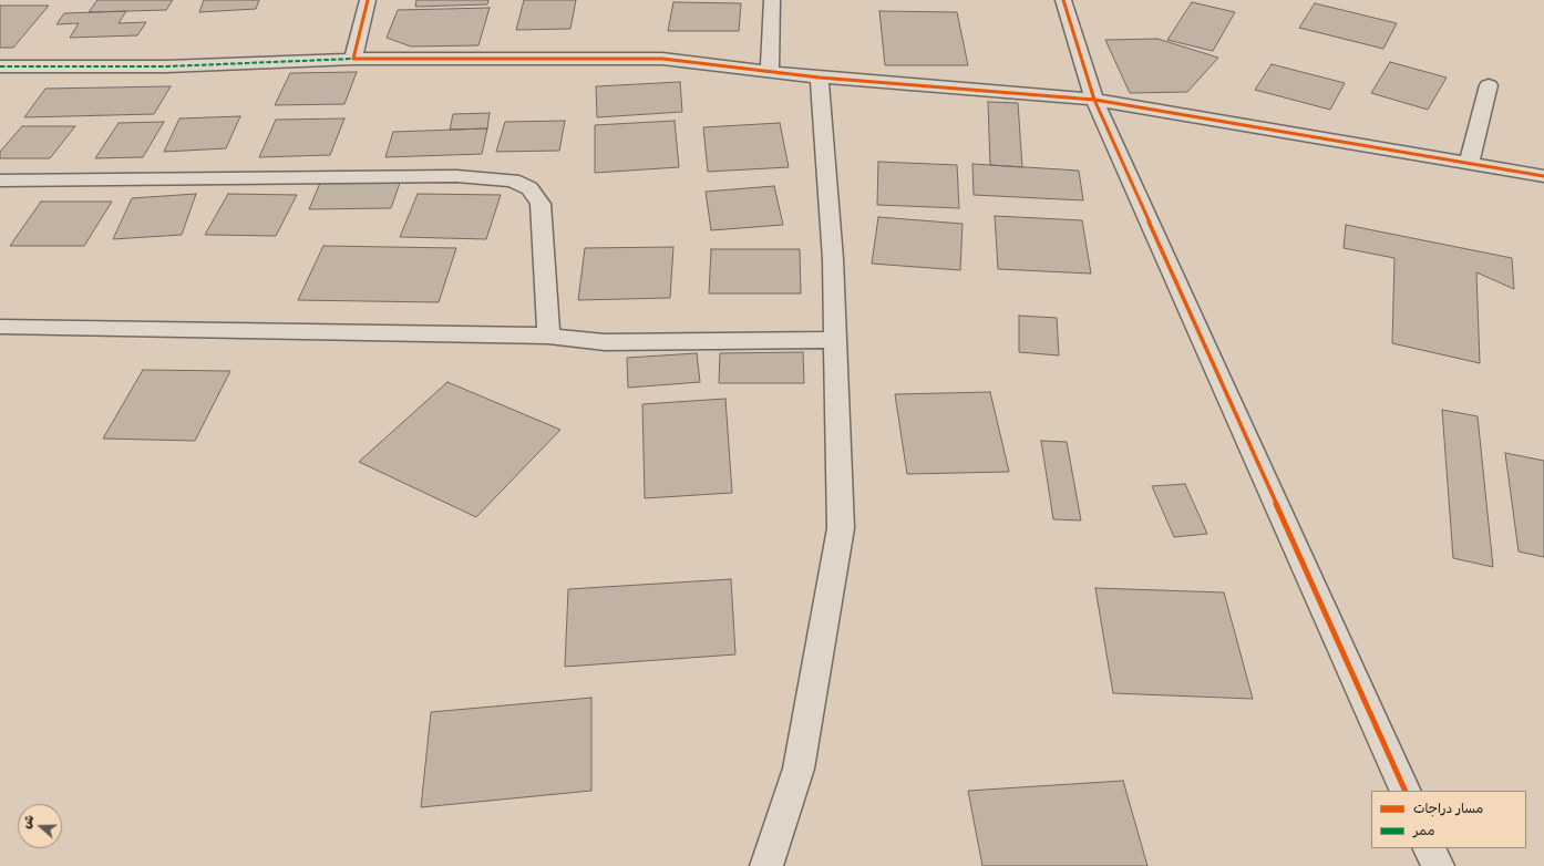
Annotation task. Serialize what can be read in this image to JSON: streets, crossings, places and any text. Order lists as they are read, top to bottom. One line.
{"legend":["مسار دراجات","ممر"],"north":"left"}
